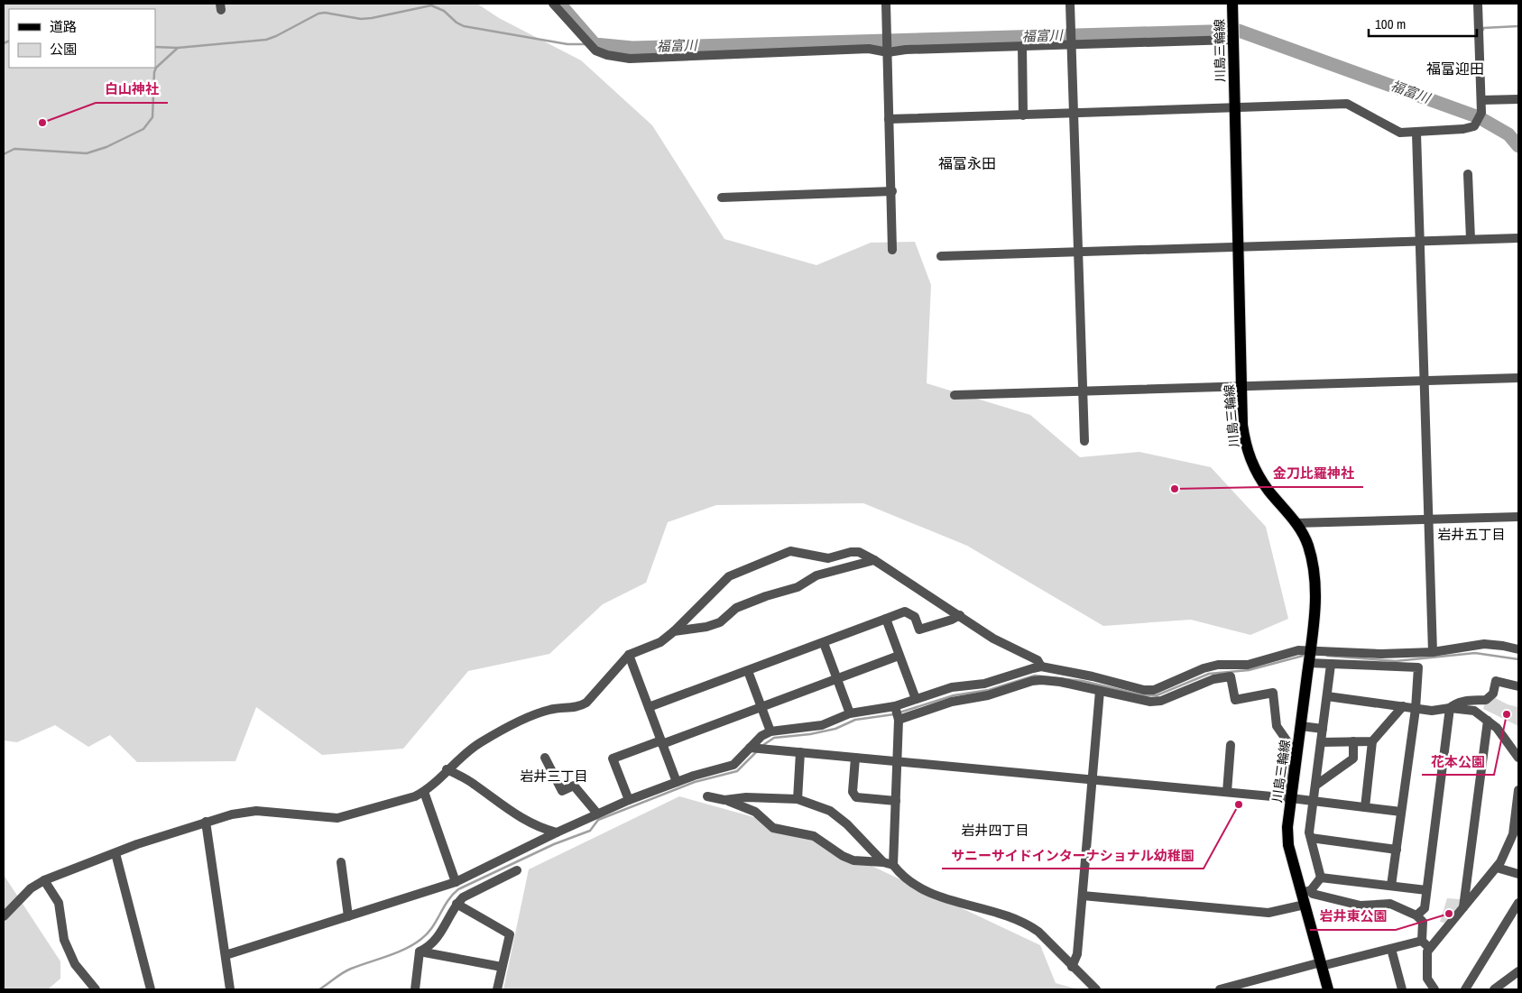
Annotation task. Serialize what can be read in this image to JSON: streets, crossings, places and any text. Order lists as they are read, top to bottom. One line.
{"streets":{"main road":["川島三輪線"]},"districts":["福富迎田","福富永田","岩井五丁目","岩井三丁目","岩井四丁目"],"water":["福富川"],"places":["白山神社","金刀比羅神社","花本公園","サニーサイドインターナショナル幼稚園","岩井東公園"],"legend":["道路","公園"],"scale_bar":"100 m"}
